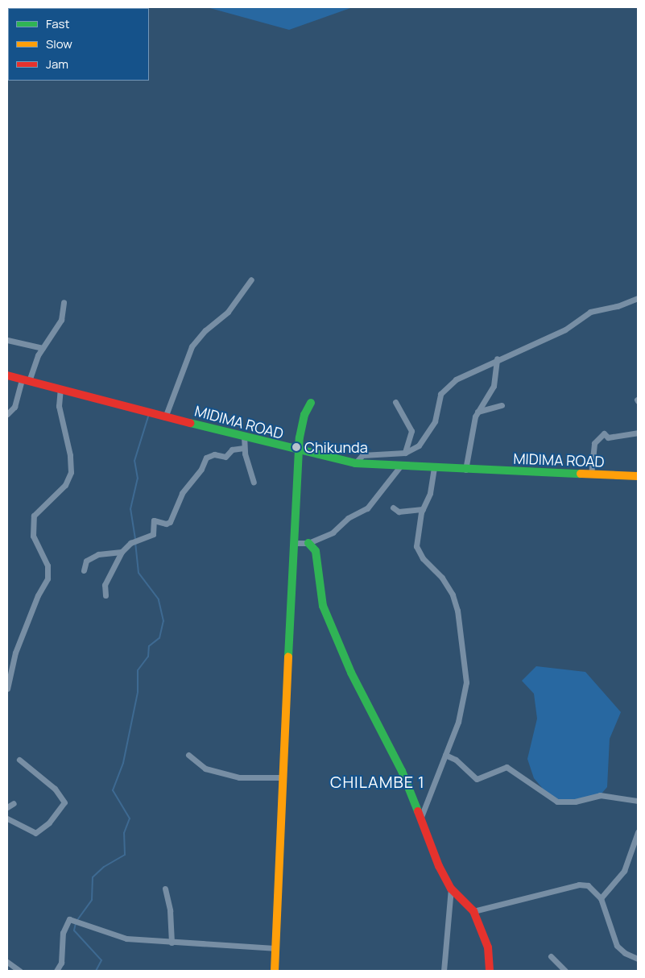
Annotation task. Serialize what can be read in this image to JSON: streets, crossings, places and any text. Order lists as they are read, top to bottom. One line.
{"streets":{"street":["MIDIMA ROAD"]},"districts":["CHILAMBE 1"],"places":["Chikunda"],"legend":["Fast","Slow","Jam"]}
